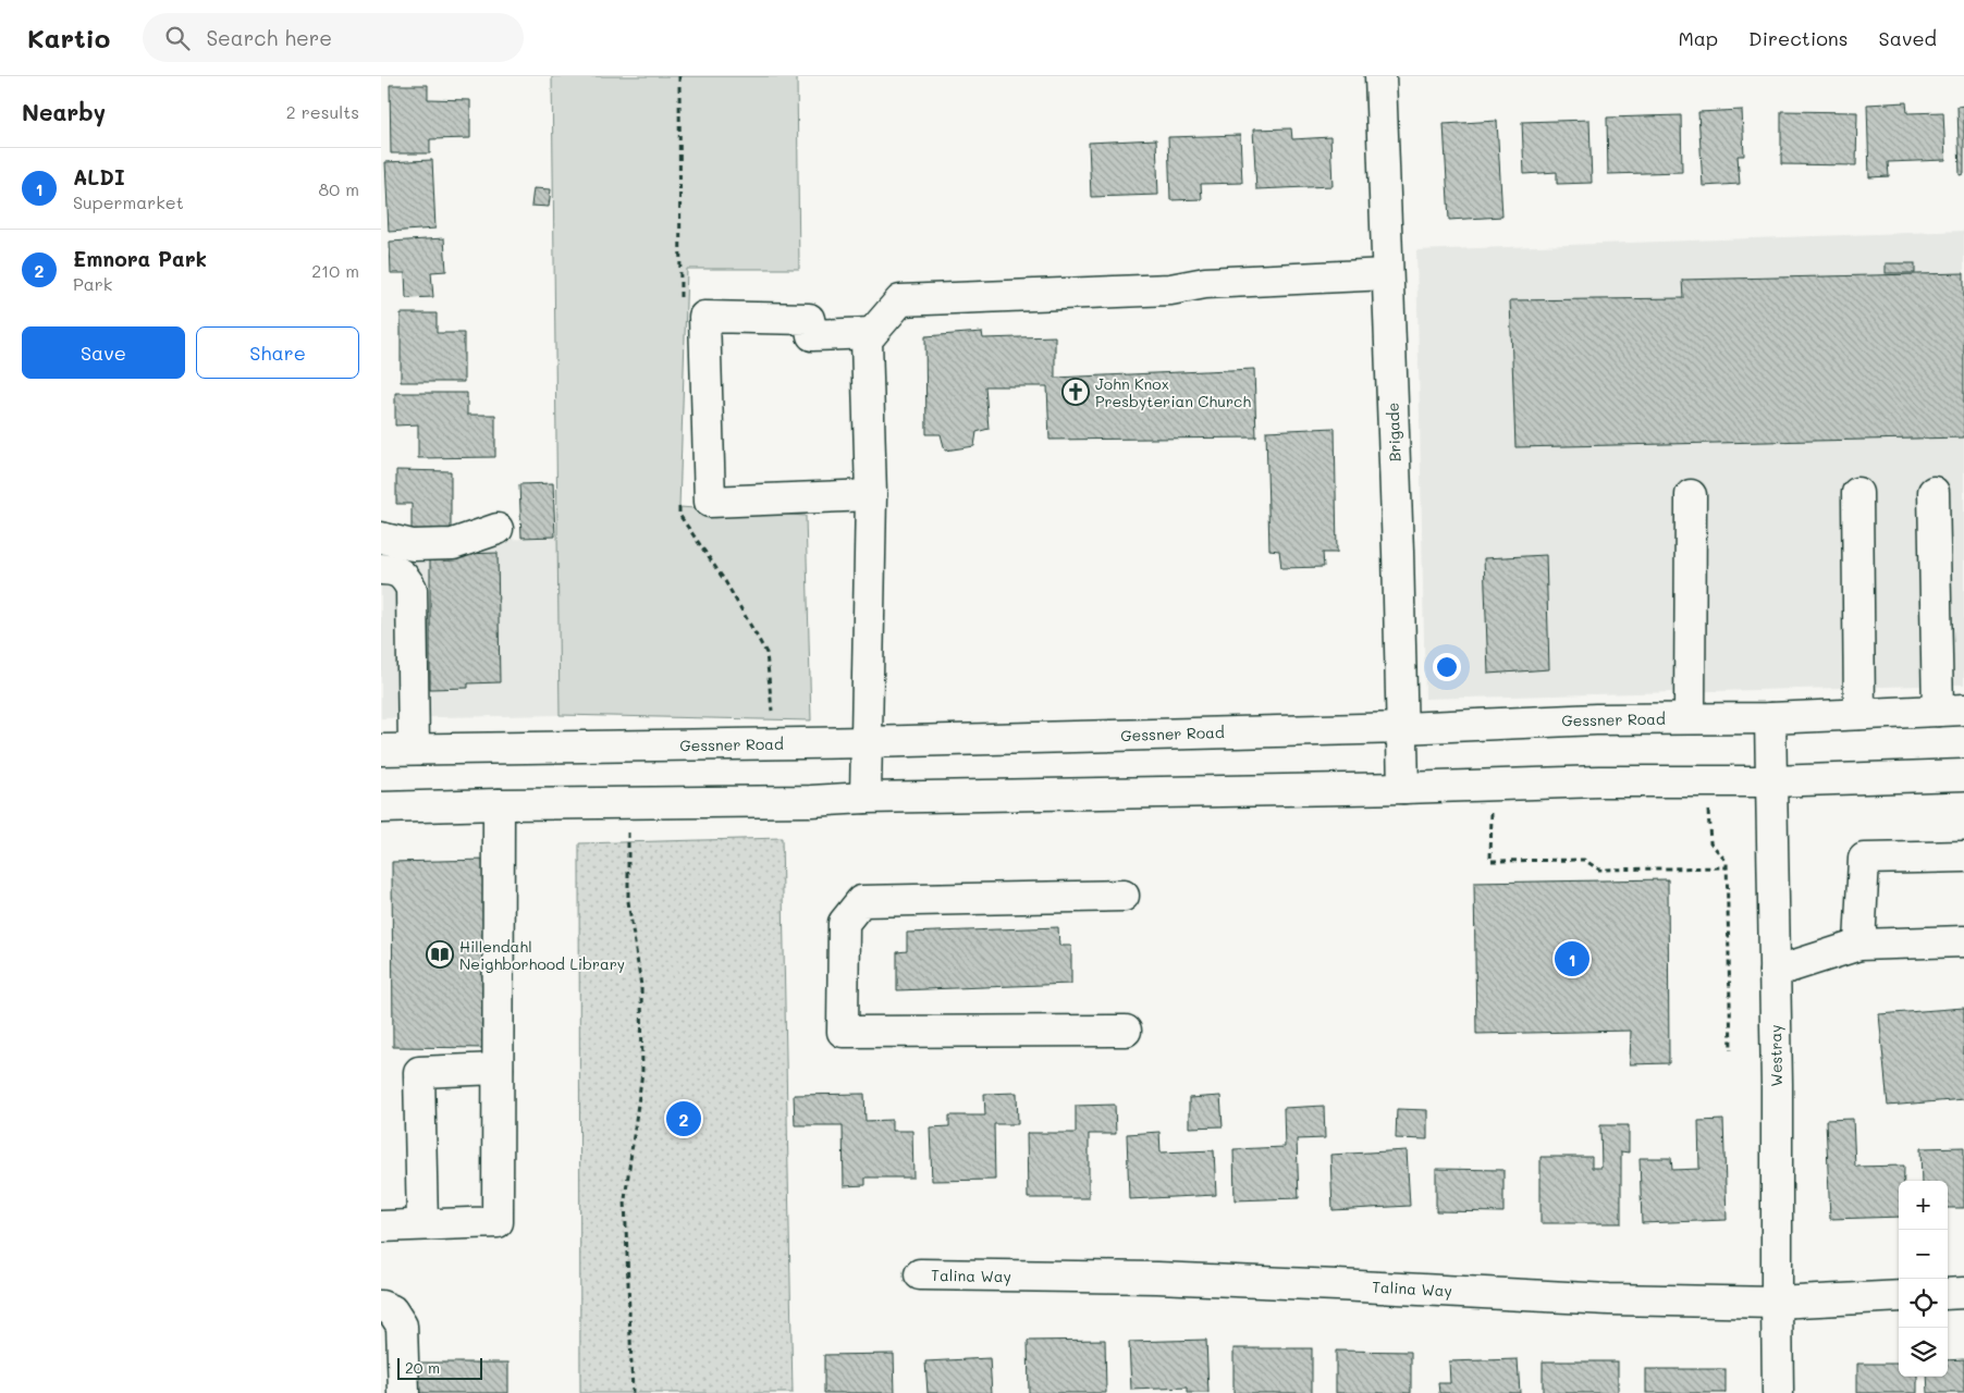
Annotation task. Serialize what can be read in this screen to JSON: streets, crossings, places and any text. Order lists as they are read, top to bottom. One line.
{"streets":{"main road":["Brigade","Gessner Road","Westray","Talina Way"]},"crossings":[["Brigade","Gessner Road"],["Gessner Road","Westray"],["Westray","Talina Way"]],"places":{"church":["John Knox Presbyterian Church"],"library":["Hillendahl Neighborhood Library"]},"scale_bar":"20 m","page":{"header":"Kartio","search":"Search here","nav":["Map","Directions","Saved"],"heading":["Nearby","2 results"],"list":[{"mark":"1","name":"ALDI","note":"Supermarket","value":"80 m"},{"mark":"2","name":"Emnora Park","note":"Park","value":"210 m"}],"buttons":["Save","Share"],"pins":["1","2"],"map_buttons":["+","−"],"scale":"20 m"}}
